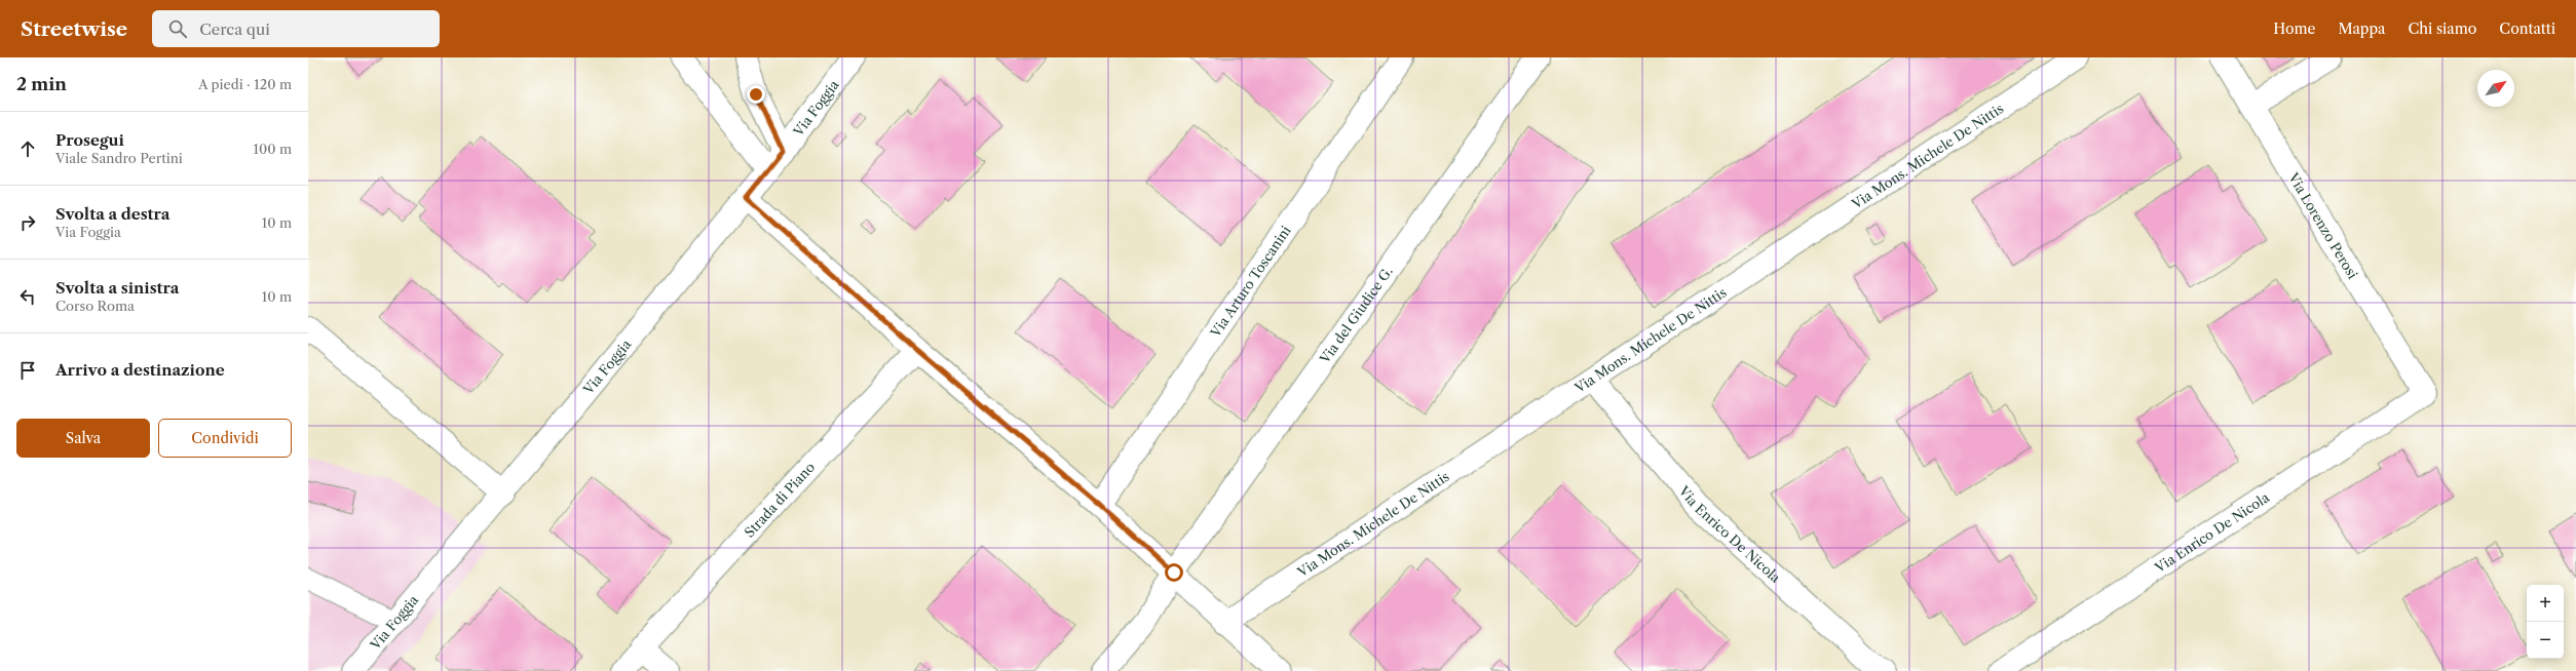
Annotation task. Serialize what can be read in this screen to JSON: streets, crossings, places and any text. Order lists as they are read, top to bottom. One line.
{"streets":{"street":["Via Foggia","Via Mons. Michele De Nittis","Via Lorenzo Perosi","Via Arturo Toscanini","Via del Giudice G.","Strada di Piano","Via Enrico De Nicola"]},"crossings":[["Via Mons. Michele De Nittis","Via Enrico De Nicola"],["Via Lorenzo Perosi","Via Enrico De Nicola"]],"north":"top right","page":{"header":"Streetwise","search":"Cerca qui","nav":["Home","Mappa","Chi siamo","Contatti"],"heading":["2 min","A piedi · 120 m"],"list":[["Prosegui","Viale Sandro Pertini","100 m"],["Svolta a destra","Via Foggia","10 m"],["Svolta a sinistra","Corso Roma","10 m"],"Arrivo a destinazione"],"buttons":["Salva","Condividi"],"map_buttons":["+","−"]}}
